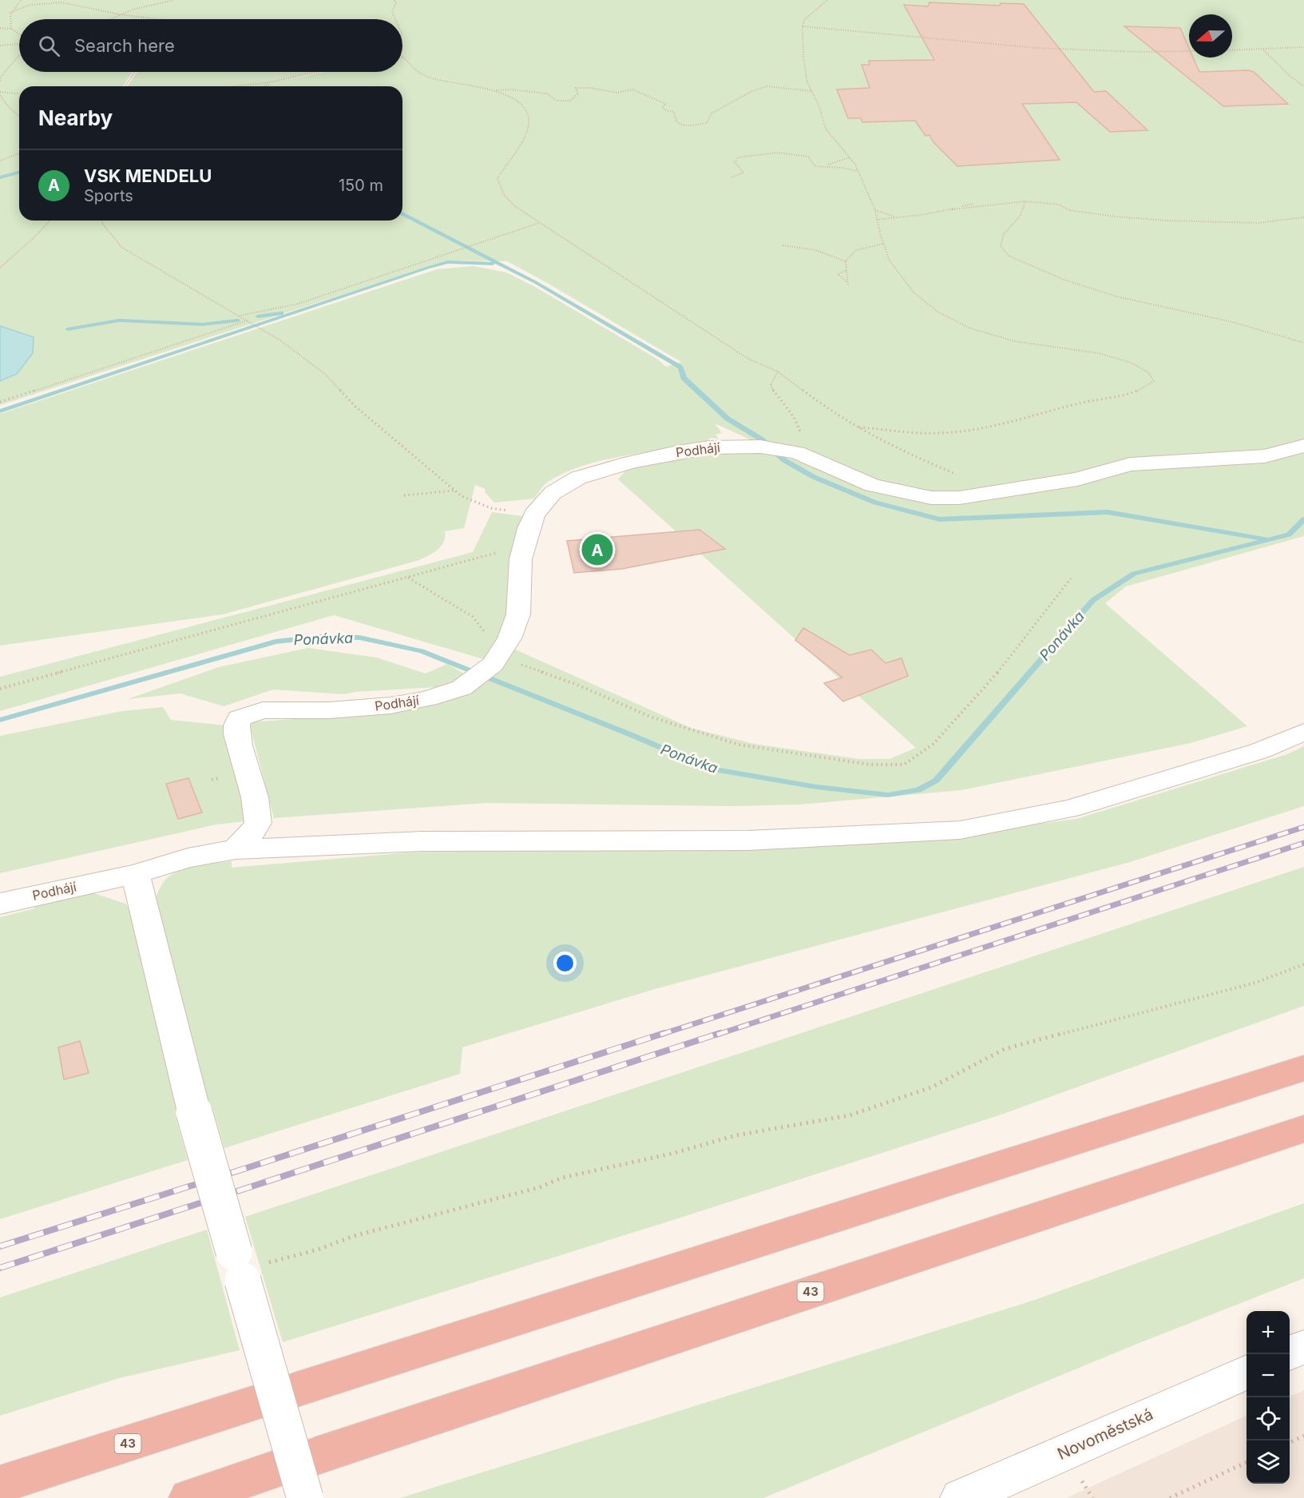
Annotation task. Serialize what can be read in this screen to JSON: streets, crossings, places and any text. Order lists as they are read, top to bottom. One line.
{"streets":{"highway":["43"],"street":["Podhájí","Novoměstská"]},"water":["Ponávka"],"north":"left","page":{"search":"Search here","heading":"Nearby","list":[{"mark":"A","name":"VSK MENDELU","note":"Sports","value":"150 m"}],"pins":"A","map_buttons":["+","−"]}}
